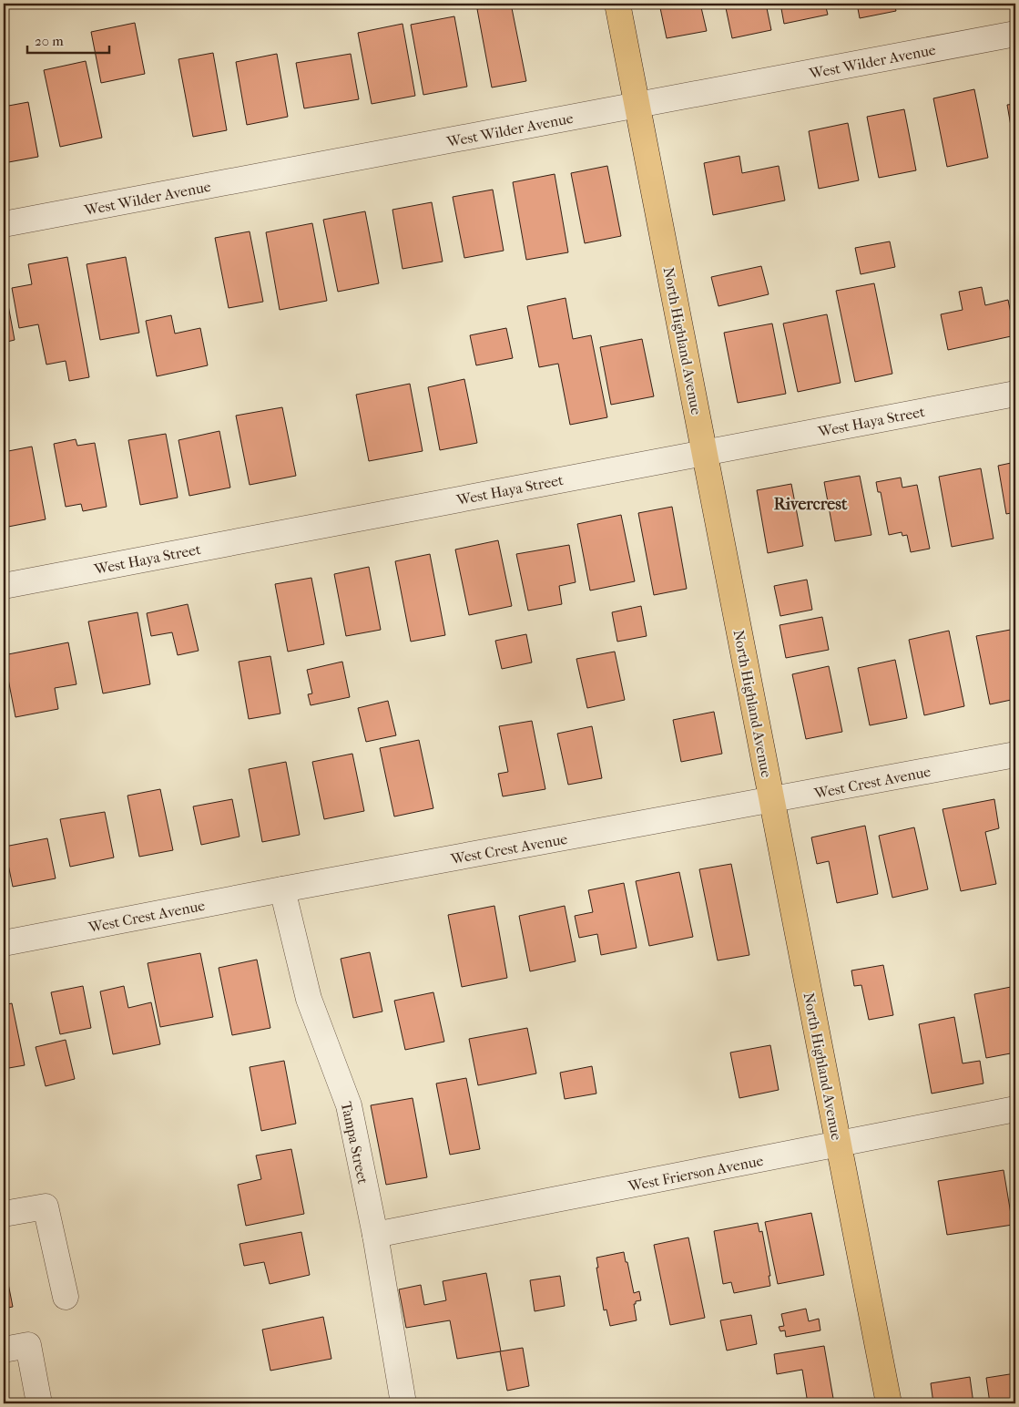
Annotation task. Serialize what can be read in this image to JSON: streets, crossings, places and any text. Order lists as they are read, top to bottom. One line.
{"streets":{"main road":["North Highland Avenue"],"street":["West Wilder Avenue","West Haya Street","West Crest Avenue","Tampa Street","West Frierson Avenue"]},"crossings":[["West Wilder Avenue","North Highland Avenue"],["North Highland Avenue","West Haya Street"],["North Highland Avenue","West Crest Avenue"],["North Highland Avenue","West Frierson Avenue"],["West Crest Avenue","Tampa Street"],["Tampa Street","West Frierson Avenue"]],"districts":["Rivercrest"],"scale_bar":"20 m"}
